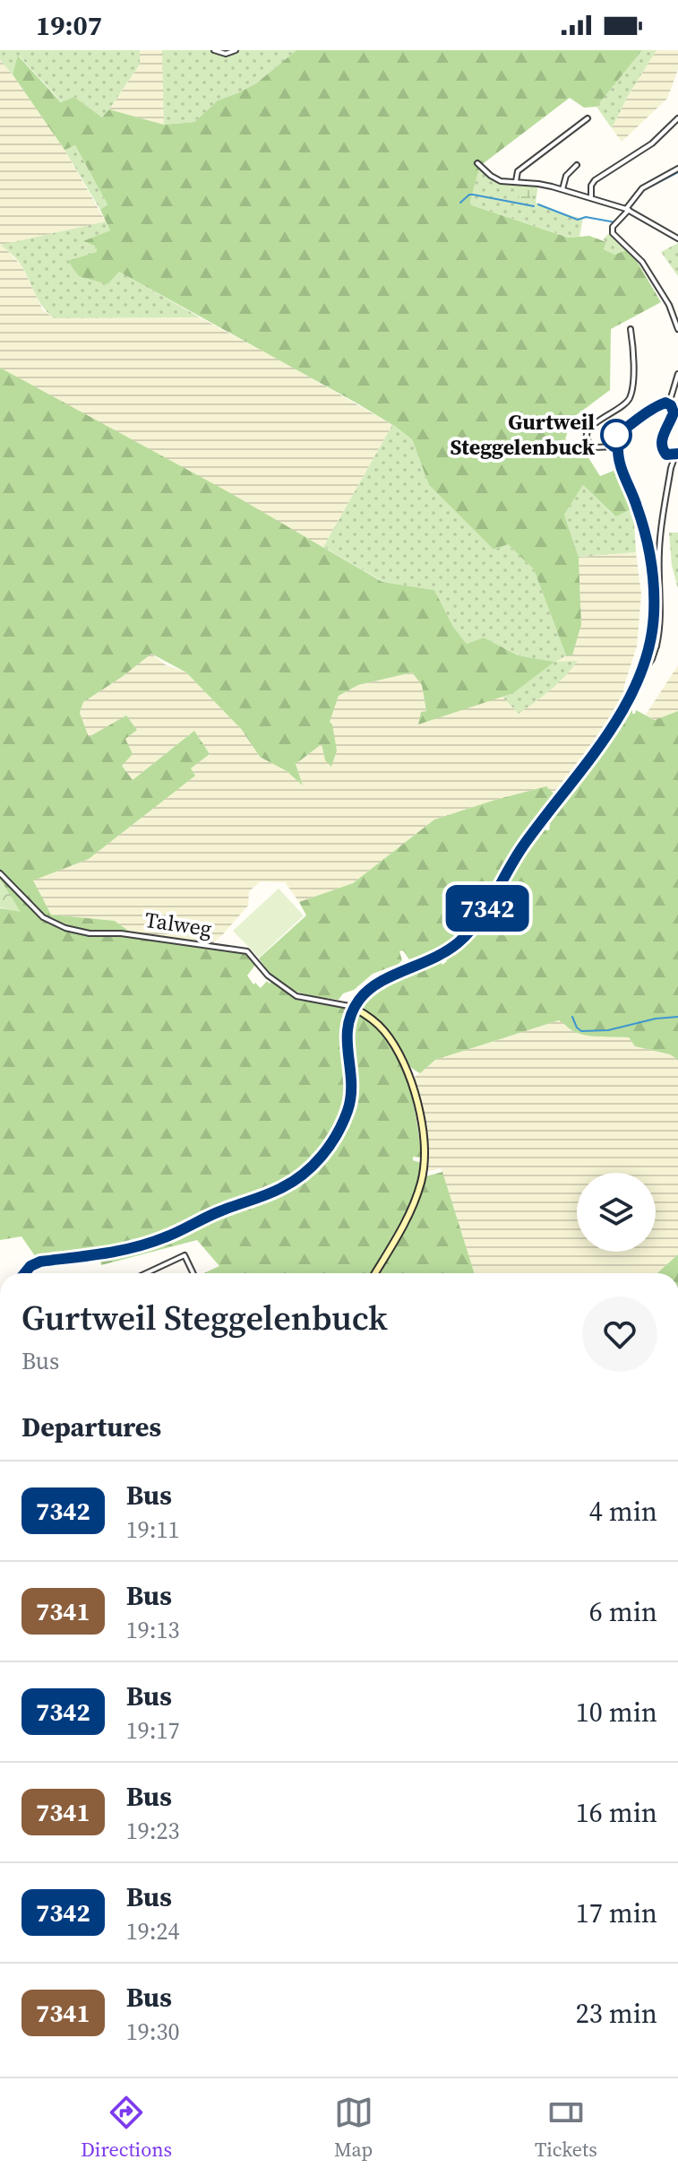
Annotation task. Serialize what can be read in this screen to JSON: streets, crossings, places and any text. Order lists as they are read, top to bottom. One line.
{"streets":{"street":["Talweg"]},"places":["Gurtweil Steggelenbuck"],"lines":["bus line 7342"],"page":{"status":"19:07","on_map":"7342","heading":[["Gurtweil Steggelenbuck","Bus"],"Departures"],"list":[{"mark":"7342","name":"Bus","note":"19:11","value":"4 min"},{"mark":"7341","name":"Bus","note":"19:13","value":"6 min"},{"mark":"7342","name":"Bus","note":"19:17","value":"10 min"},{"mark":"7341","name":"Bus","note":"19:23","value":"16 min"},{"mark":"7342","name":"Bus","note":"19:24","value":"17 min"},{"mark":"7341","name":"Bus","note":"19:30","value":"23 min"}],"tabs":["Directions","Map","Tickets"]}}
